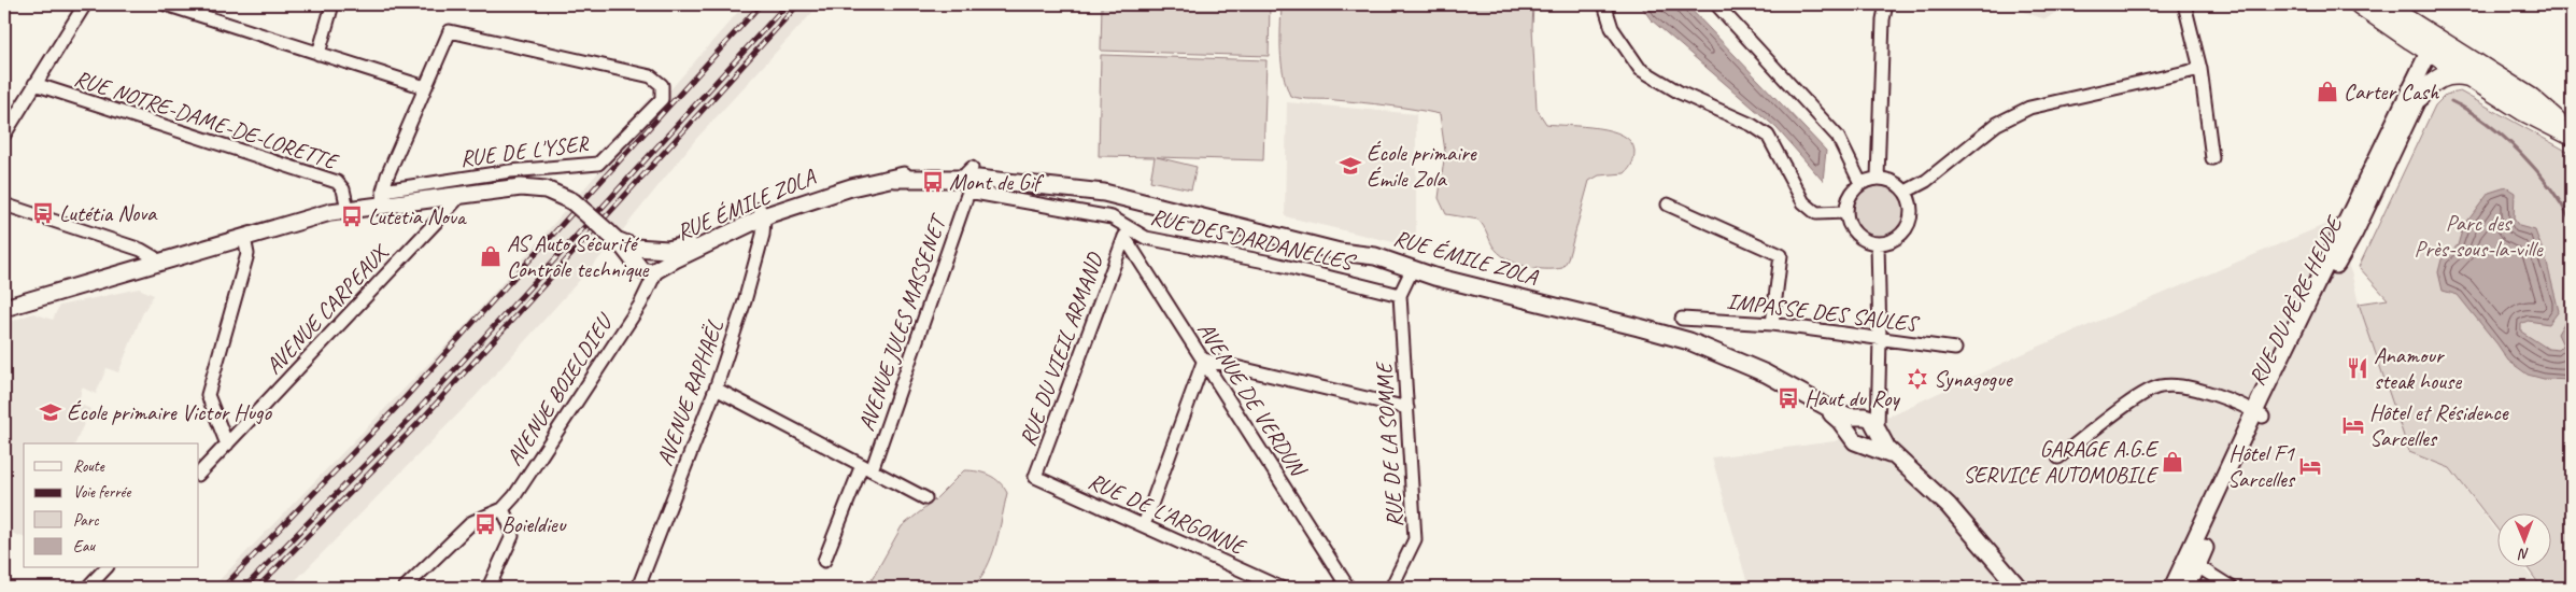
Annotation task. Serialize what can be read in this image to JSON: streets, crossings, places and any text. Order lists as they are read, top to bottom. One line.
{"streets":{"main road":["RUE ÉMILE ZOLA","RUE DU PÈRE HEUDE"],"street":["RUE NOTRE-DAME-DE-LORETTE","RUE DE L'YSER","RUE DES DARDANELLES","AVENUE CARPEAUX","IMPASSE DES SAULES","AVENUE JULES MASSENET","RUE DU VIEIL ARMAND","AVENUE BOIELDIEU","AVENUE RAPHAËL","AVENUE DE VERDUN","RUE DE LA SOMME","RUE DE L'ARGONNE"]},"crossings":[["RUE ÉMILE ZOLA","RUE DES DARDANELLES"],["RUE ÉMILE ZOLA","AVENUE JULES MASSENET"],["RUE ÉMILE ZOLA","AVENUE BOIELDIEU"],["RUE ÉMILE ZOLA","AVENUE RAPHAËL"],["RUE DES DARDANELLES","AVENUE JULES MASSENET"],["RUE DES DARDANELLES","RUE DU VIEIL ARMAND"],["RUE DES DARDANELLES","AVENUE DE VERDUN"],["RUE DES DARDANELLES","RUE DE LA SOMME"],["RUE DU VIEIL ARMAND","AVENUE DE VERDUN"],["RUE DU VIEIL ARMAND","RUE DE L'ARGONNE"]],"parks":["Parc des Près-sous-la-ville"],"places":{"shop":["Carter Cash","AS Auto Sécurité Contrôle technique","GARAGE A.G.E SERVICE AUTOMOBILE"],"school or university":["École primaire Émile Zola","École primaire Victor Hugo"],"bus stop":["Mont de Gif","Lutétia Nova","Lutetia Nova","Haut du Roy","Boieldieu"],"restaurant":["Anamour steak house"],"synagogue":["Synagogue"],"hotel":["Hôtel et Résidence Sarcelles","Hôtel F1 Sarcelles"]},"legend":["Route","Voie ferrée","Parc","Eau"],"north":"bottom"}
